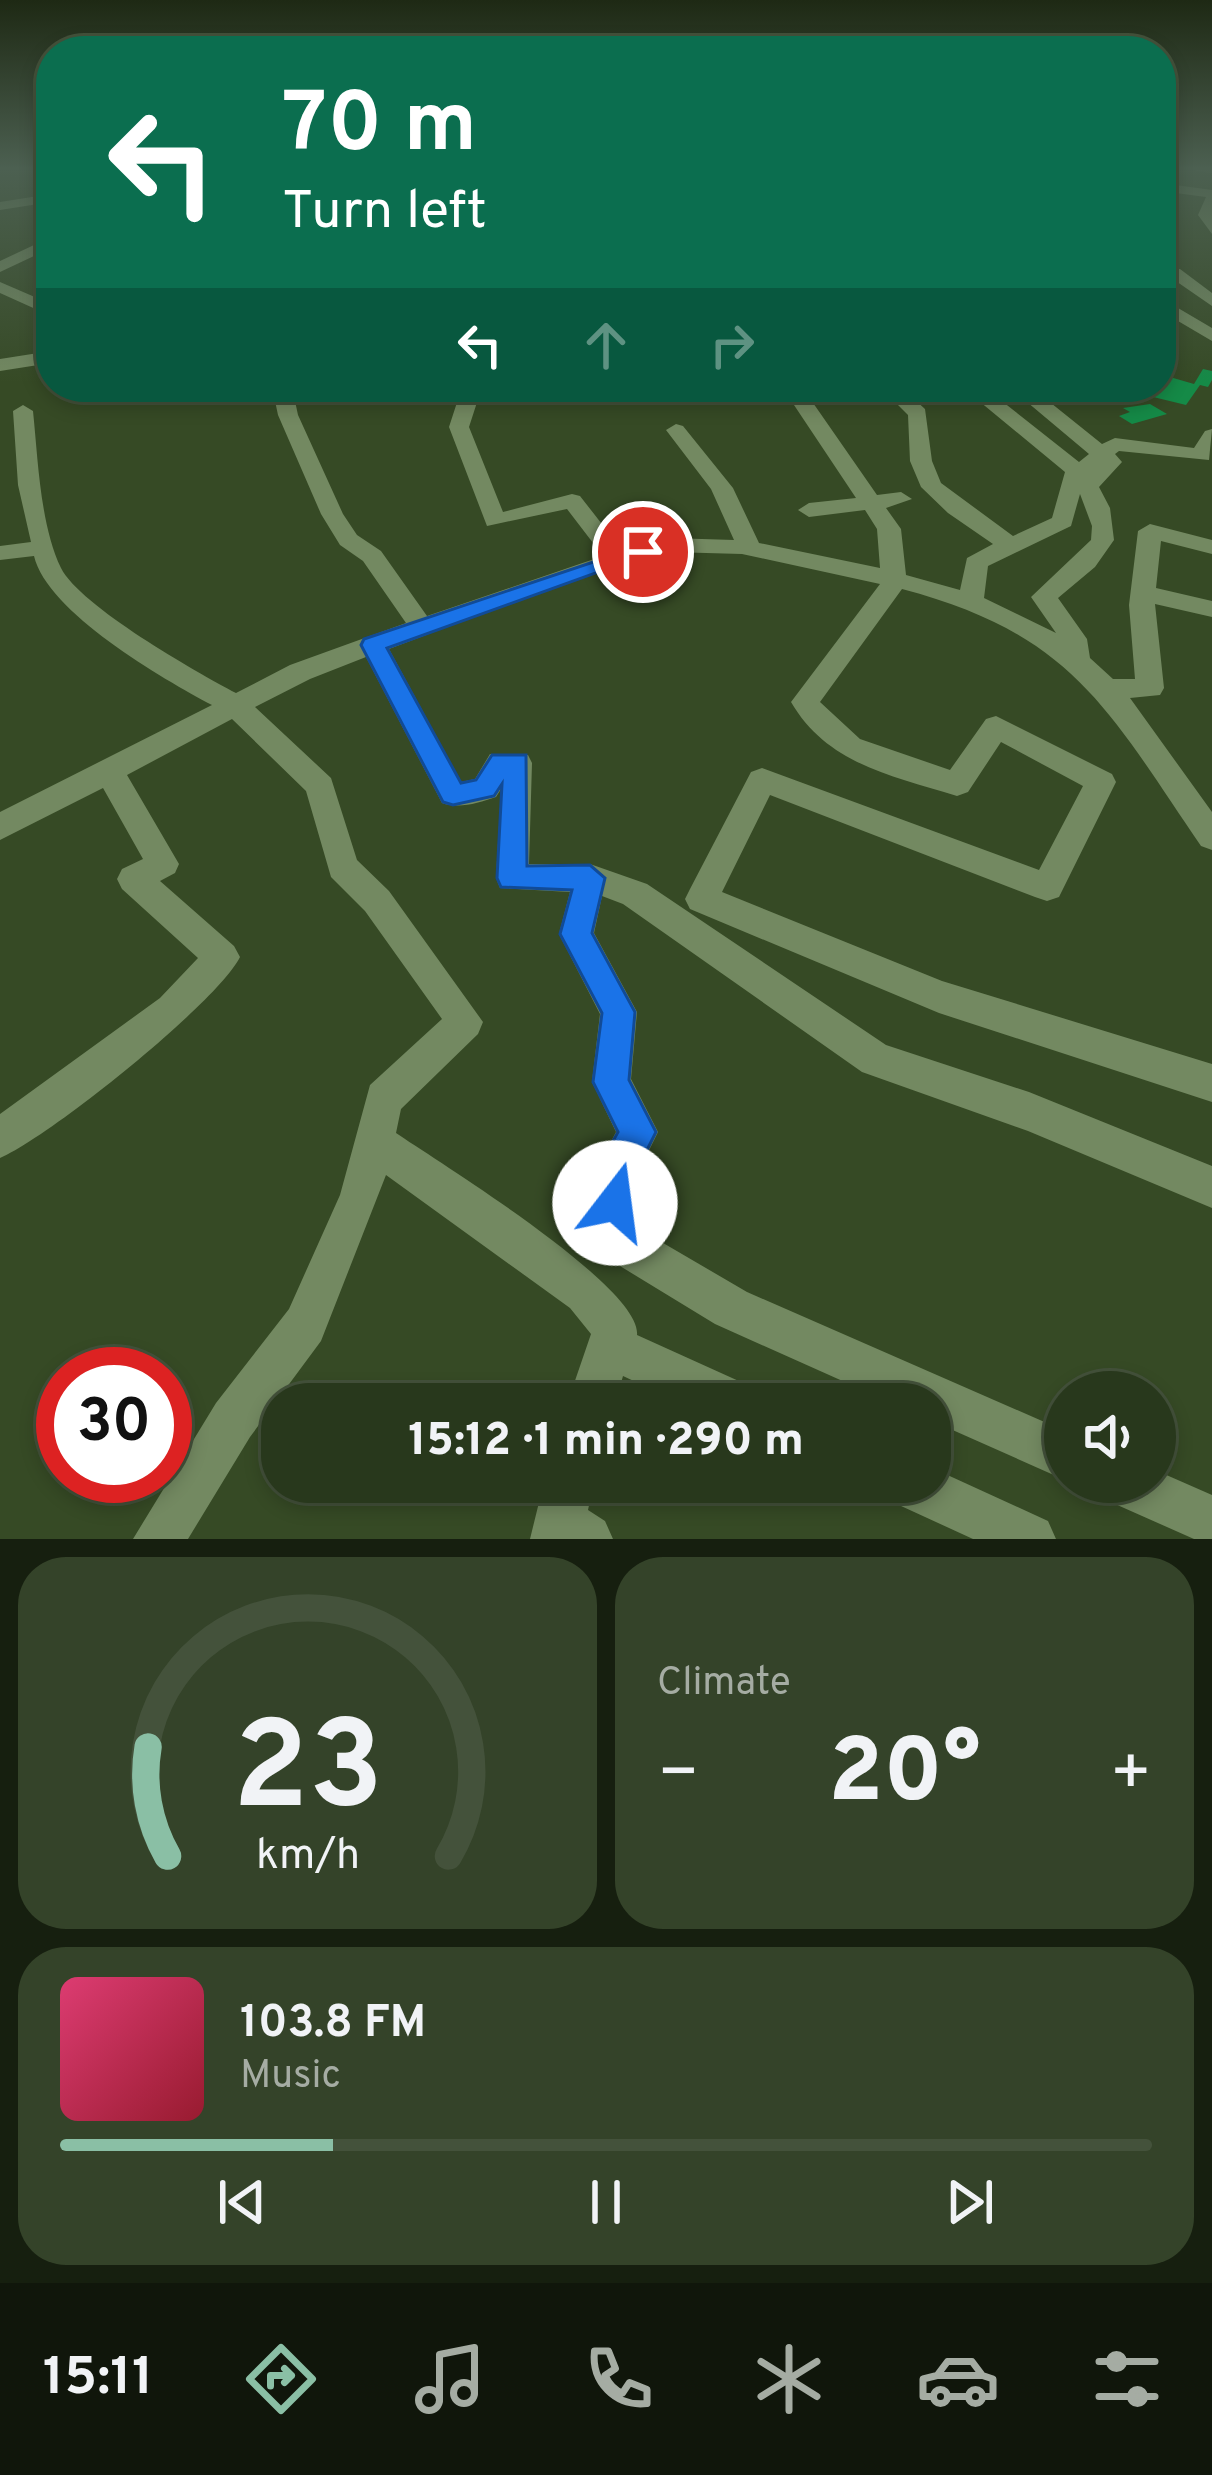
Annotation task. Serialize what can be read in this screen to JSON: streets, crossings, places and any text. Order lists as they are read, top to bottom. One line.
{"page":{"turn":["70 m","Turn left"],"limit":"30","trip":"15:12 · 1 min · 290 m","tile":"Climate","heat":["−","20°","+"],"song":["103.8 FM","Music"],"tabs":"15:11","gauge":["23","km/h"]}}
